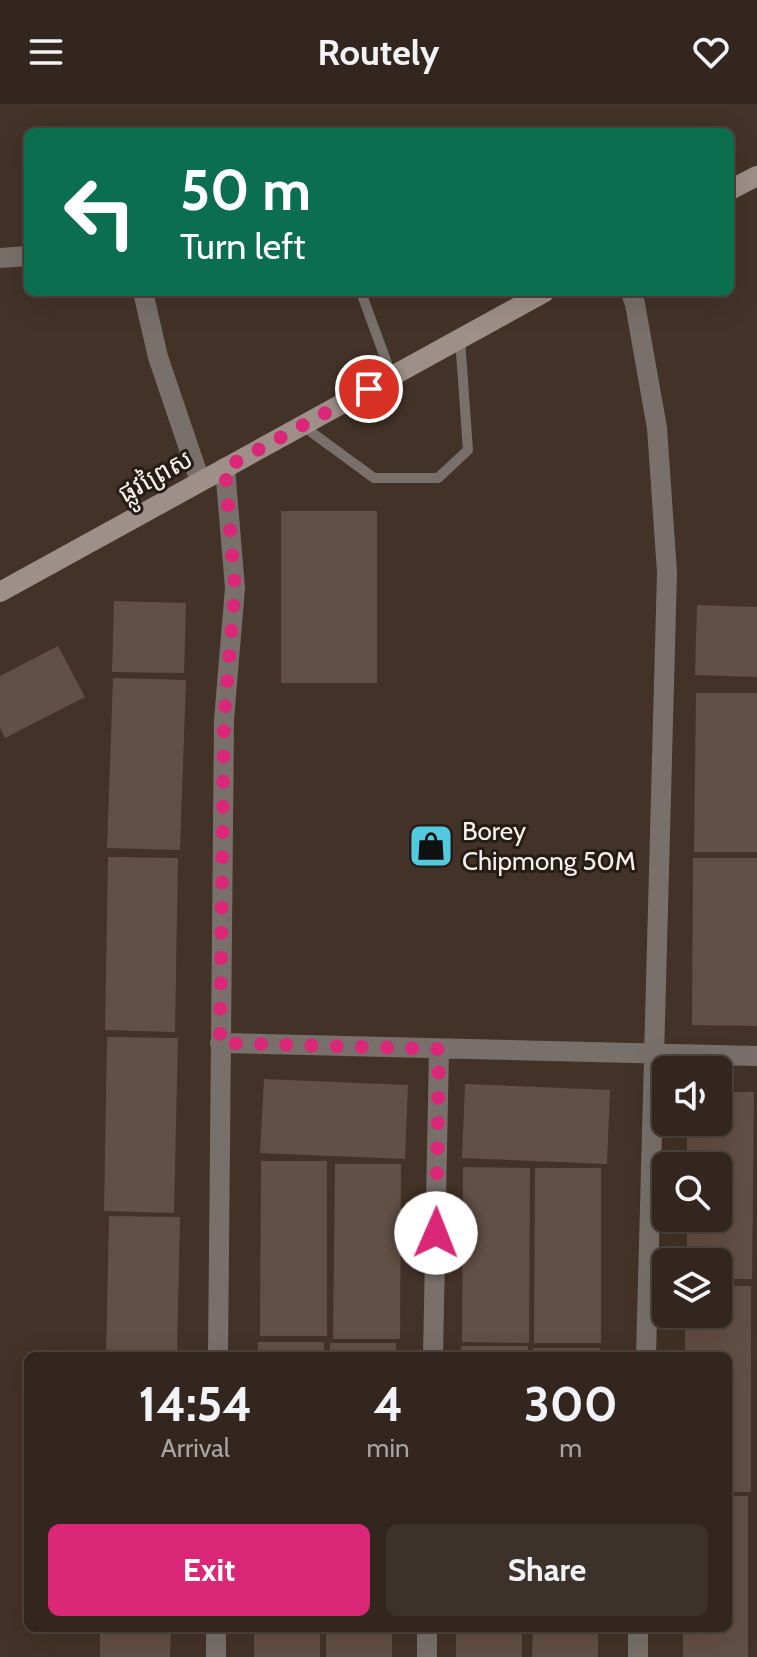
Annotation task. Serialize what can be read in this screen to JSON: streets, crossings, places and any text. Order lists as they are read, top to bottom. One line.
{"streets":{"main road":["ផ្លូវព្រៃស"]},"places":{"shop":["Borey Chipmong 50M"]},"page":{"header":"Routely","turn":["50 m","Turn left"],"eta":["14:54","Arrival","4","min","300","m"],"buttons":["Exit","Share"]}}
